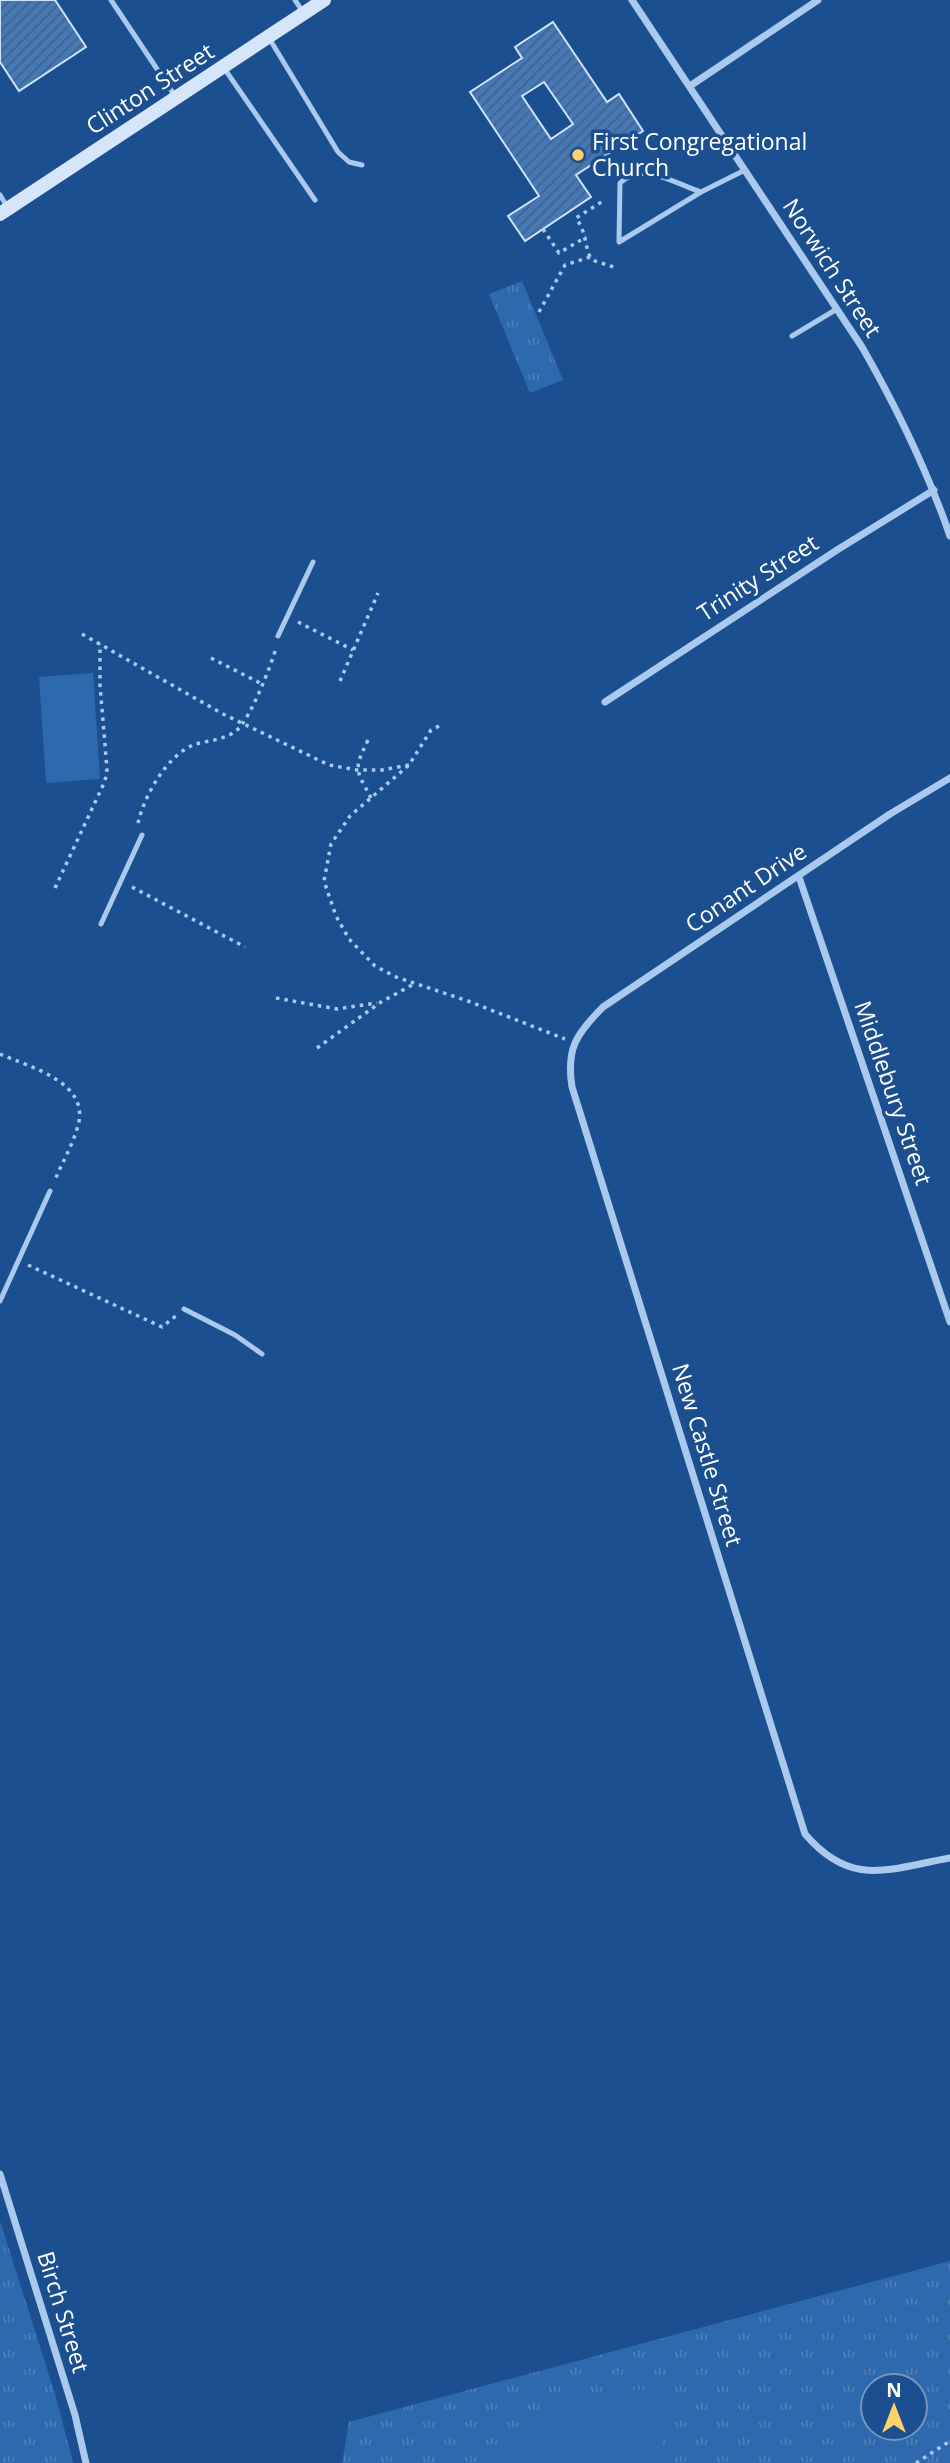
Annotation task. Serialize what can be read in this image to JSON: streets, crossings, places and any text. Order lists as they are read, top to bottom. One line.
{"streets":{"main road":["Clinton Street"],"street":["Norwich Street","Trinity Street","Conant Drive","Middlebury Street","New Castle Street","Birch Street"]},"crossings":[["Norwich Street","Trinity Street"],["Conant Drive","Middlebury Street"],["Conant Drive","New Castle Street"]],"places":["First Congregational Church"],"north":"top"}
